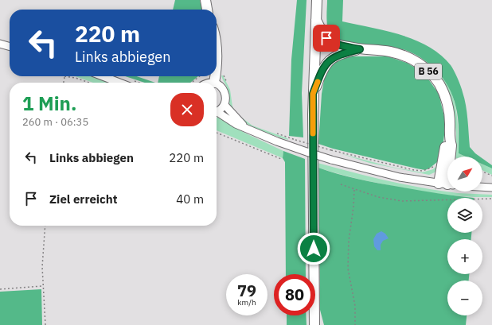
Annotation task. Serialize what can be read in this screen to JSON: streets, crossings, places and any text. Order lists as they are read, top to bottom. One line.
{"streets":{"highway":["B 56"]},"north":"top right","page":{"turn":["220 m","Links abbiegen"],"heading":["1 Min.","260 m · 06:35"],"list":[{"name":"Links abbiegen","value":"220 m"},{"name":"Ziel erreicht","value":"40 m"}],"map_buttons":["+","−"],"speed":"79 km/h","limit":"80"}}
